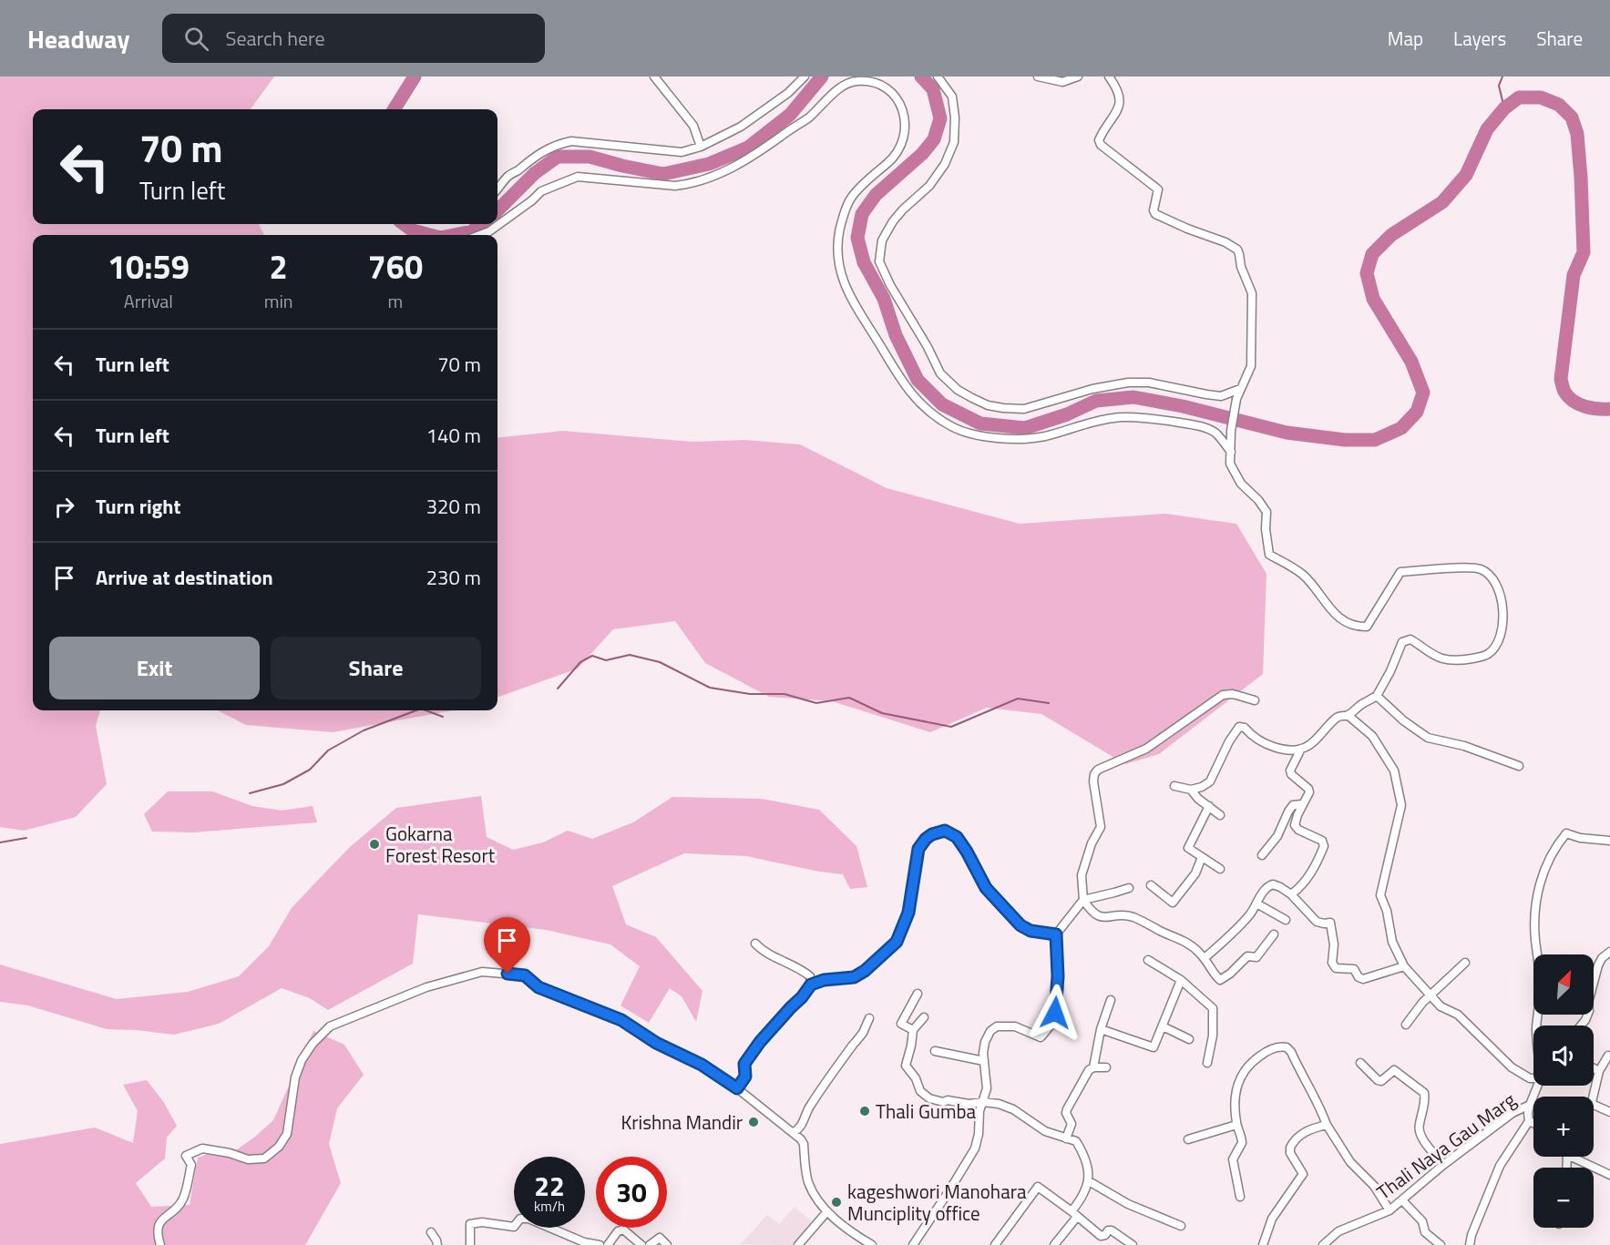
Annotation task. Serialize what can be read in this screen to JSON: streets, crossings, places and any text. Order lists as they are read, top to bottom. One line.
{"streets":{"street":["Thali Naya Gau Marg"]},"places":["Gokarna Forest Resort","Thali Gumba","Krishna Mandir","kageshwori Manohara Munciplity office"],"north":"top right","page":{"header":"Headway","search":"Search here","nav":["Map","Layers","Share"],"turn":["70 m","Turn left"],"eta":["10:59","Arrival","2","min","760","m"],"list":[{"name":"Turn left","value":"70 m"},{"name":"Turn left","value":"140 m"},{"name":"Turn right","value":"320 m"},{"name":"Arrive at destination","value":"230 m"}],"buttons":["Exit","Share"],"map_buttons":["+","−"],"speed":"22 km/h","limit":"30"}}
